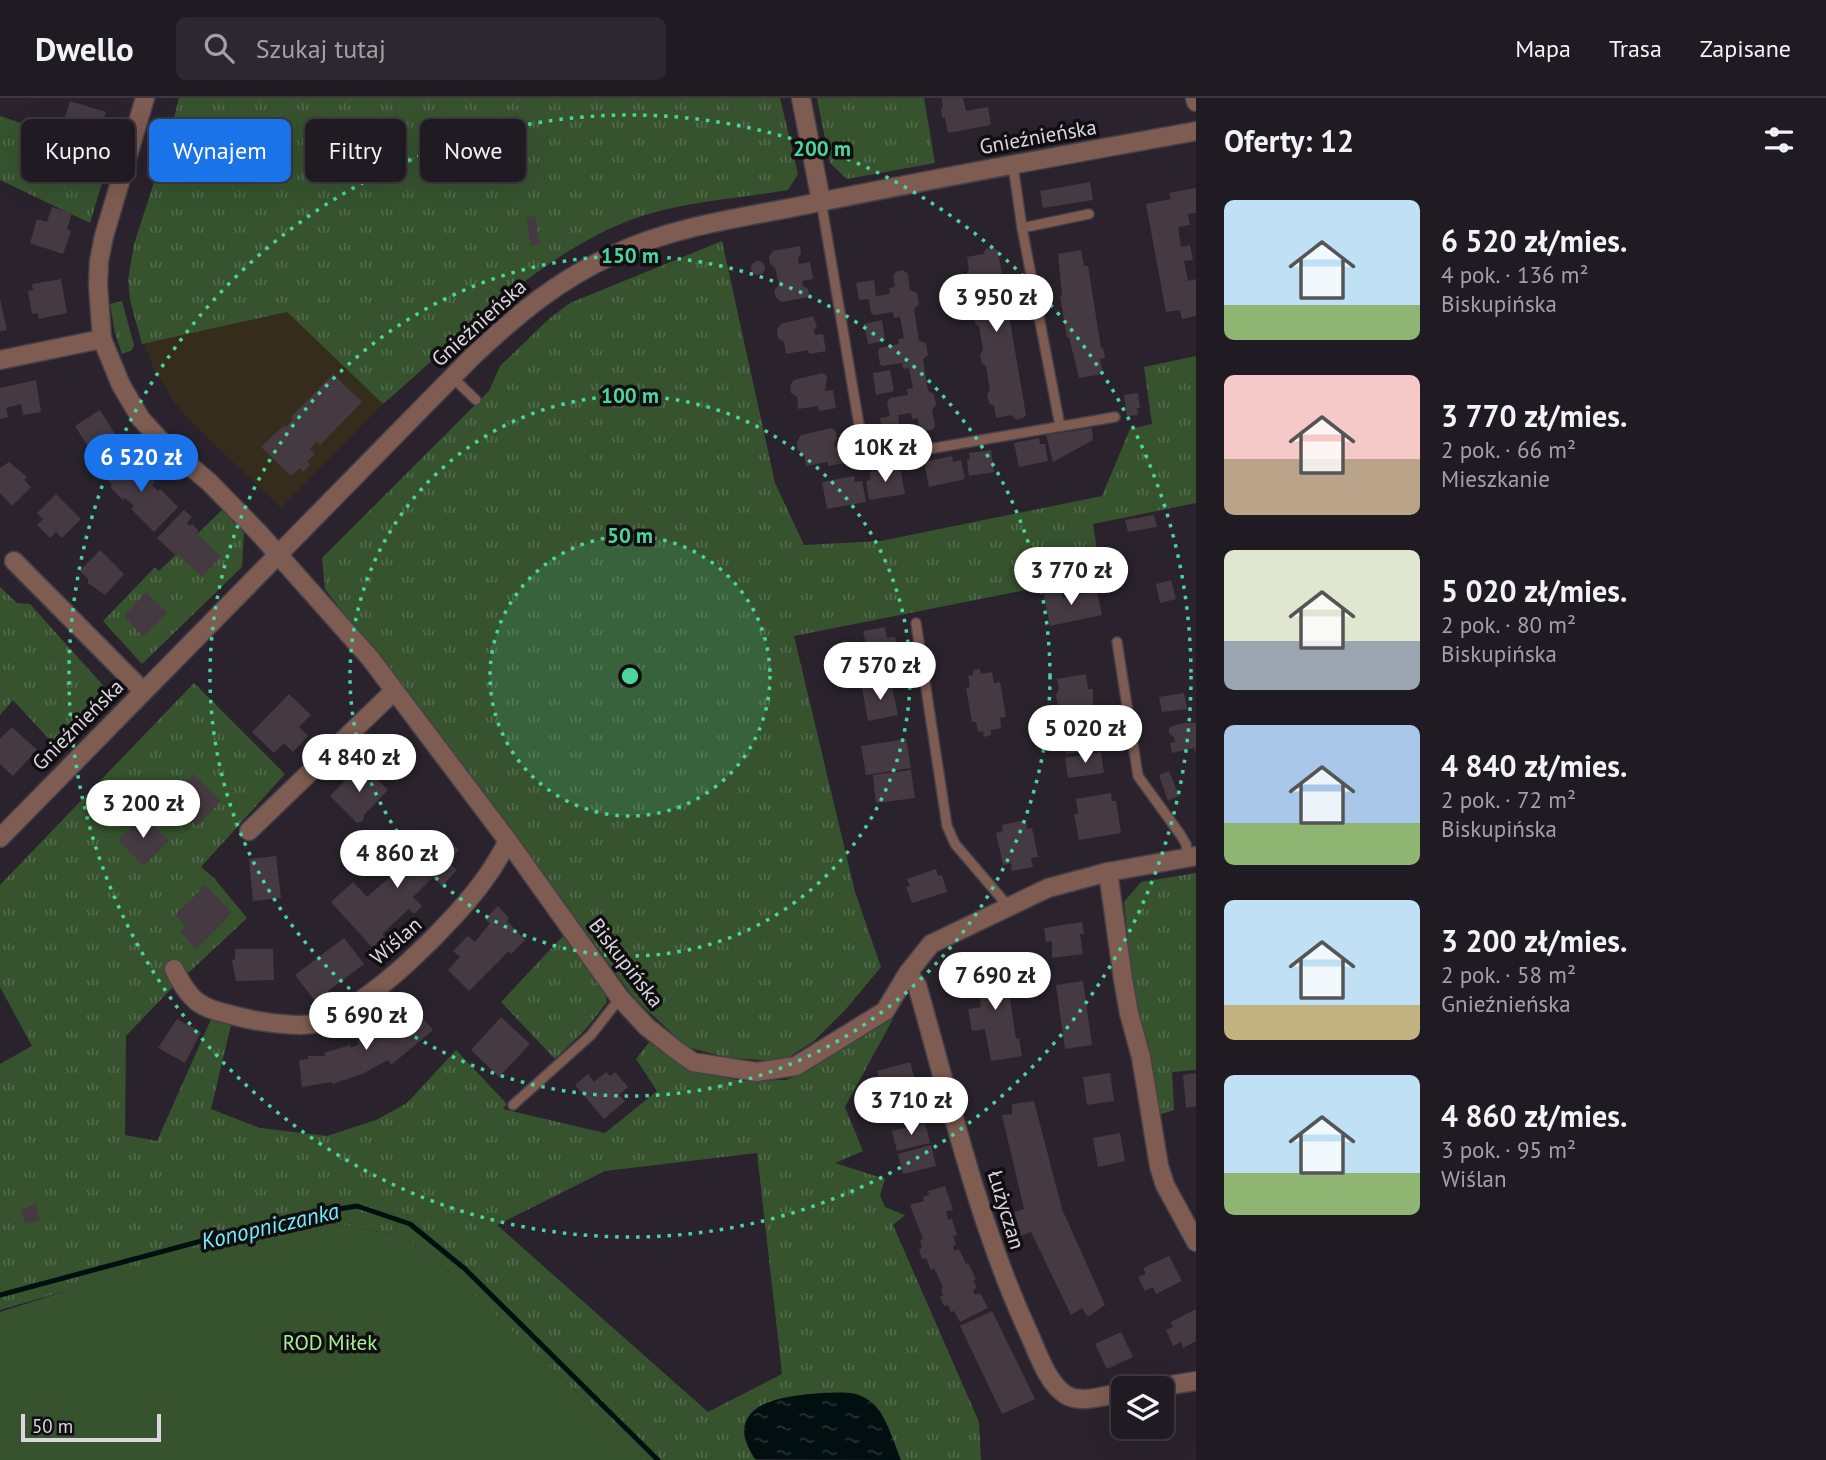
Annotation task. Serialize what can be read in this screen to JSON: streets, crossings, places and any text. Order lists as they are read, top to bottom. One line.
{"streets":{"street":["Gnieźnieńska","Wiślan","Biskupińska","Łużyczan"]},"crossings":[["Gnieźnieńska","Biskupińska"],["Wiślan","Biskupińska"],["Biskupińska","Łużyczan"]],"water":["Konopniczanka"],"parks":["ROD Miłek"],"scale_bar":"50 m","page":{"header":"Dwello","search":"Szukaj tutaj","nav":["Mapa","Trasa","Zapisane"],"heading":"Oferty: 12","chip":["Kupno","Wynajem","Filtry","Nowe"],"list":[{"name":"6 520 zł/mies.","note":"4 pok. · 136 m² · Biskupińska"},{"name":"3 770 zł/mies.","note":"2 pok. · 66 m² · Mieszkanie"},{"name":"5 020 zł/mies.","note":"2 pok. · 80 m² · Biskupińska"},{"name":"4 840 zł/mies.","note":"2 pok. · 72 m² · Biskupińska"},{"name":"3 200 zł/mies.","note":"2 pok. · 58 m² · Gnieźnieńska"},{"name":"4 860 zł/mies.","note":"3 pok. · 95 m² · Wiślan"}],"price":["3 950 zł","10K zł","6 520 zł","3 770 zł","7 570 zł","5 020 zł","4 840 zł","3 200 zł","4 860 zł","7 690 zł","5 690 zł","3 710 zł"],"scale":"50 m"},"rings":["200 m","150 m","100 m","50 m"]}
